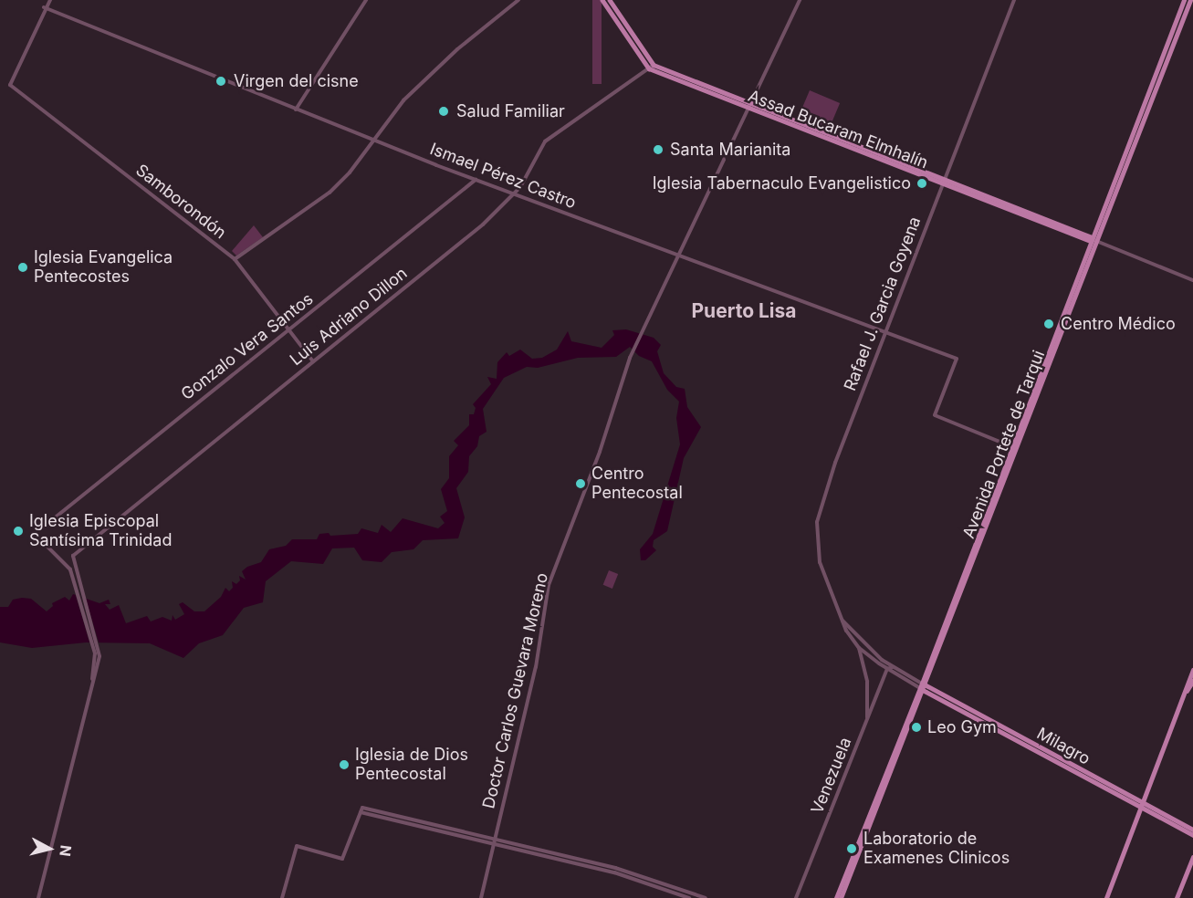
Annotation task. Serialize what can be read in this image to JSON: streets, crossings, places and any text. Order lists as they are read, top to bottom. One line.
{"streets":{"main road":["Assad Bucaram Elmhalín","Avenida Portete de Tarqui","Milagro"],"street":["Ismael Pérez Castro","Samborondón","Rafael J. Garcia Goyena","Luis Adriano Dillon","Gonzalo Vera Santos","Doctor Carlos Guevara Moreno","Venezuela"]},"crossings":[["Assad Bucaram Elmhalín","Rafael J. Garcia Goyena"],["Assad Bucaram Elmhalín","Luis Adriano Dillon"],["Assad Bucaram Elmhalín","Avenida Portete de Tarqui"],["Assad Bucaram Elmhalín","Doctor Carlos Guevara Moreno"],["Ismael Pérez Castro","Samborondón"],["Ismael Pérez Castro","Rafael J. Garcia Goyena"],["Ismael Pérez Castro","Luis Adriano Dillon"],["Ismael Pérez Castro","Gonzalo Vera Santos"],["Ismael Pérez Castro","Avenida Portete de Tarqui"],["Ismael Pérez Castro","Doctor Carlos Guevara Moreno"],["Samborondón","Luis Adriano Dillon"],["Samborondón","Gonzalo Vera Santos"],["Rafael J. Garcia Goyena","Avenida Portete de Tarqui"],["Rafael J. Garcia Goyena","Milagro"],["Rafael J. Garcia Goyena","Venezuela"],["Luis Adriano Dillon","Gonzalo Vera Santos"],["Avenida Portete de Tarqui","Milagro"]],"districts":["Puerto Lisa"],"places":["Virgen del cisne","Salud Familiar","Santa Marianita","Iglesia Tabernaculo Evangelistico","Iglesia Evangelica Pentecostes","Centro Médico","Centro Pentecostal","Iglesia Episcopal Santísima Trinidad","Leo Gym","Iglesia de Dios Pentecostal","Laboratorio de Examenes Clinicos"],"north":"right"}
